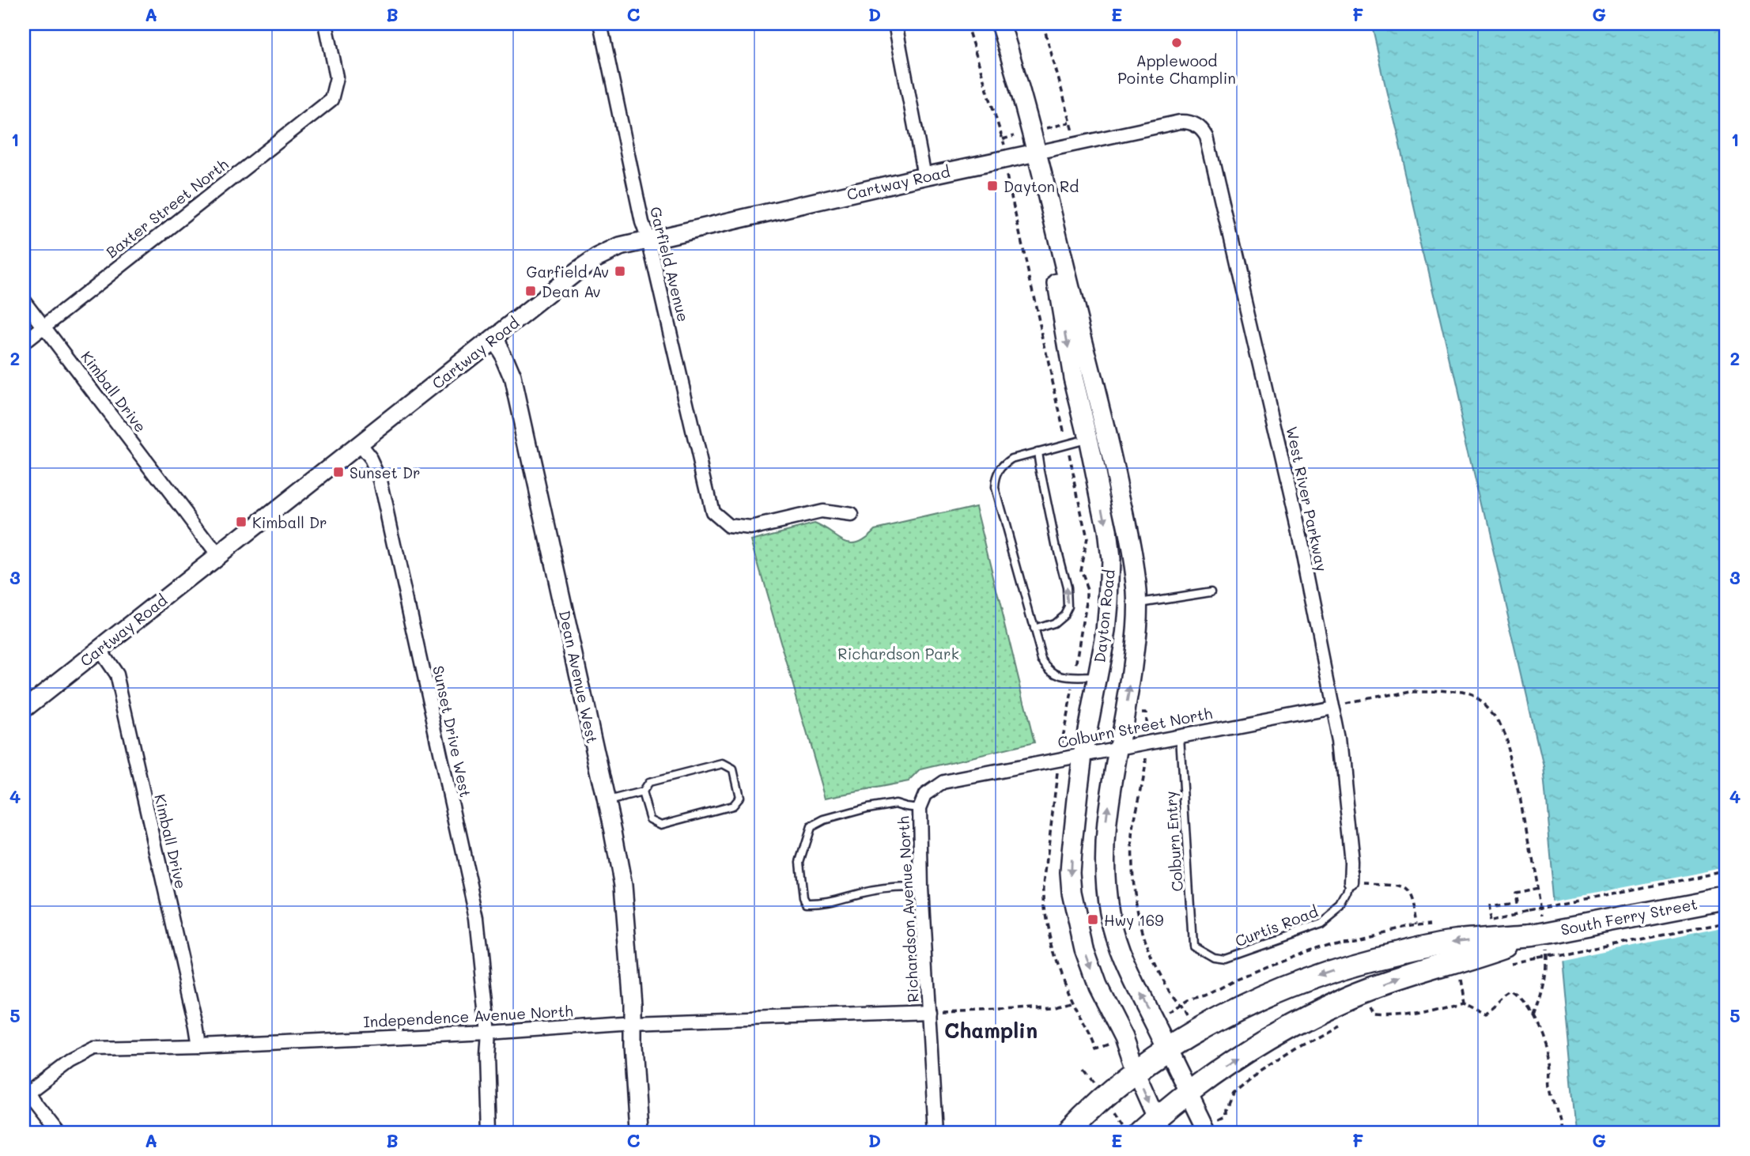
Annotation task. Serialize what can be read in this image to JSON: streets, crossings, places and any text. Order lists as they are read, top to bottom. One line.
{"streets":{"highway":["South Ferry Street"],"main road":["Dayton Road"],"street":["Cartway Road","Baxter Street North","Garfield Avenue","Kimball Drive","West River Parkway","Dean Avenue West","Colburn Street North","Sunset Drive West","Richardson Avenue North","Independence Avenue North"],"lane":["Colburn Entry","Curtis Road"]},"crossings":[["Cartway Road","Garfield Avenue"],["Cartway Road","Kimball Drive"],["Cartway Road","West River Parkway"],["Cartway Road","Dayton Road"],["Cartway Road","Dean Avenue West"],["Cartway Road","Sunset Drive West"],["Baxter Street North","Kimball Drive"],["Kimball Drive","Independence Avenue North"],["West River Parkway","Colburn Street North"],["West River Parkway","Curtis Road"],["Dayton Road","Colburn Street North"],["Dean Avenue West","Independence Avenue North"],["Colburn Street North","Colburn Entry"],["Colburn Street North","Richardson Avenue North"],["Sunset Drive West","Independence Avenue North"],["Colburn Entry","Curtis Road"],["Richardson Avenue North","Independence Avenue North"]],"districts":["Champlin"],"parks":["Richardson Park"],"places":{"other":["Applewood Pointe Champlin"],"transit":["Dayton Rd","Garfield Av","Dean Av","Sunset Dr","Kimball Dr","Hwy 169"]},"grid":{"columns":["A","B","C","D","E","F","G"],"rows":["1","2","3","4","5"]}}
